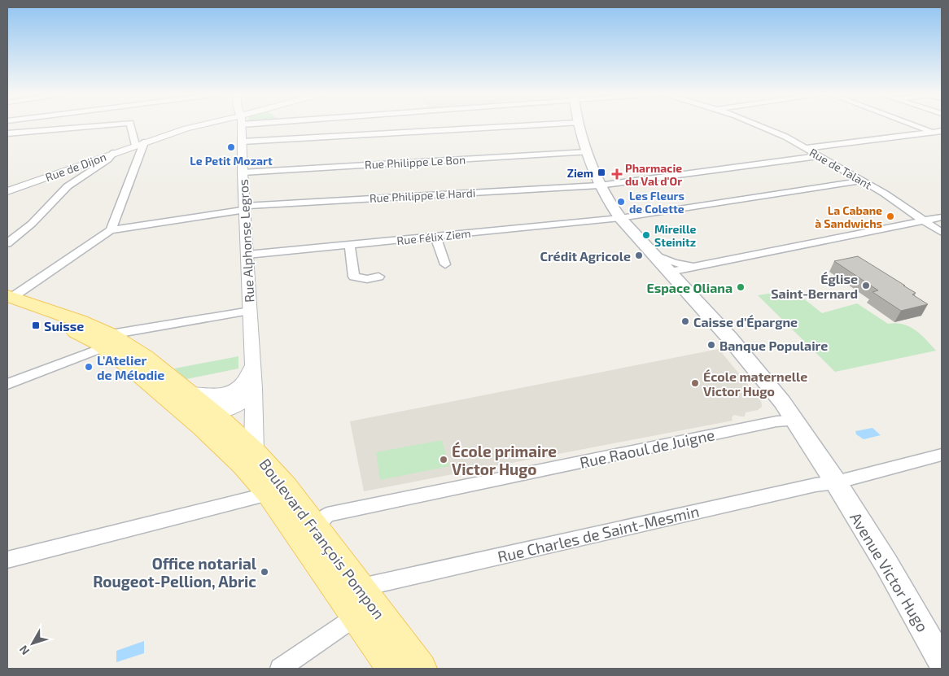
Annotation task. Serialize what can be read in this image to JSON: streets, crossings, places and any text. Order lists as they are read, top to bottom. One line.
{"streets":{"main road":["Boulevard François Pompon","Avenue Victor Hugo"],"street":["Rue Philippe Le Bon","Rue de Dijon","Rue de Talant","Rue Philippe le Hardi","Rue Félix Ziem","Rue Alphonse Legros","Rue Raoul de Juigne","Rue Charles de Saint-Mesmin"]},"crossings":[["Rue Philippe Le Bon","Rue Alphonse Legros"],["Rue Philippe Le Bon","Avenue Victor Hugo"],["Rue de Talant","Rue Philippe le Hardi"],["Rue de Talant","Rue Félix Ziem"],["Rue Philippe le Hardi","Rue Alphonse Legros"],["Rue Philippe le Hardi","Avenue Victor Hugo"],["Rue Félix Ziem","Rue Alphonse Legros"],["Rue Félix Ziem","Avenue Victor Hugo"],["Rue Alphonse Legros","Boulevard François Pompon"],["Rue Raoul de Juigne","Boulevard François Pompon"],["Rue Raoul de Juigne","Avenue Victor Hugo"],["Rue Charles de Saint-Mesmin","Boulevard François Pompon"],["Rue Charles de Saint-Mesmin","Avenue Victor Hugo"]],"places":{"other":["Le Petit Mozart","Les Fleurs de Colette","La Cabane à Sandwichs","Mireille Steinitz","Crédit Agricole","Église Saint-Bernard","Espace Oliana","Caisse d'Épargne","Banque Populaire","L'Atelier de Mélodie","École maternelle Victor Hugo","École primaire Victor Hugo","Office notarial Rougeot-Pellion, Abric"],"transit":["Ziem","Suisse"],"health":["Pharmacie du Val d'Or"]},"north":"bottom left"}
